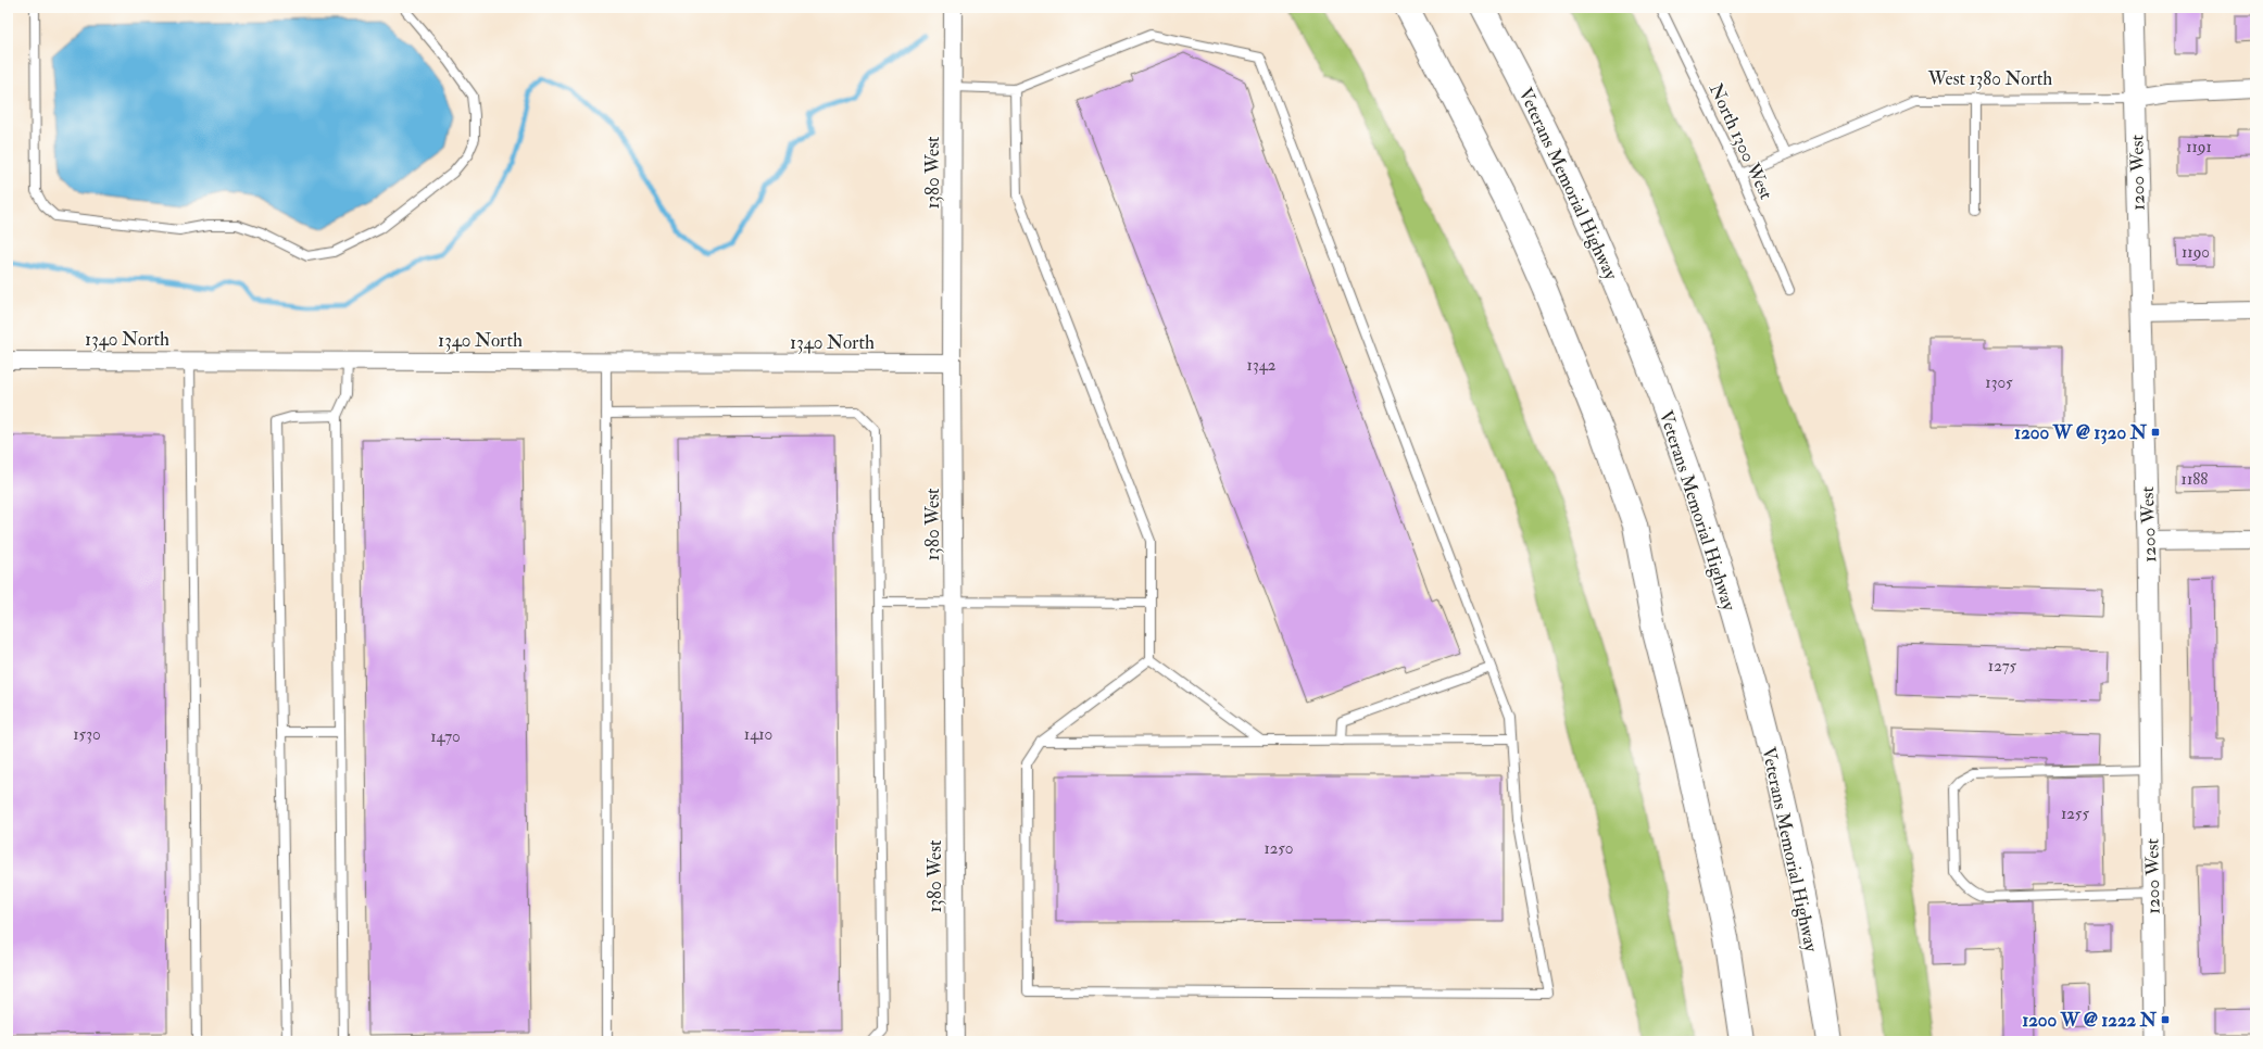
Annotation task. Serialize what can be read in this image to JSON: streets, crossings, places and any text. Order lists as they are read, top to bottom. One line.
{"streets":{"highway":["Veterans Memorial Highway"],"street":["West 1380 North","1380 West","1200 West","1340 North"],"lane":["North 1300 West"]},"crossings":[["West 1380 North","North 1300 West"],["West 1380 North","1200 West"],["1380 West","1340 North"]],"places":{"transit":["1200 W @ 1320 N","1200 W @ 1222 N"]},"house_numbers":["1191","1190","1342","1305","1188","1275","1530","1410","1470","1255","1250"]}
